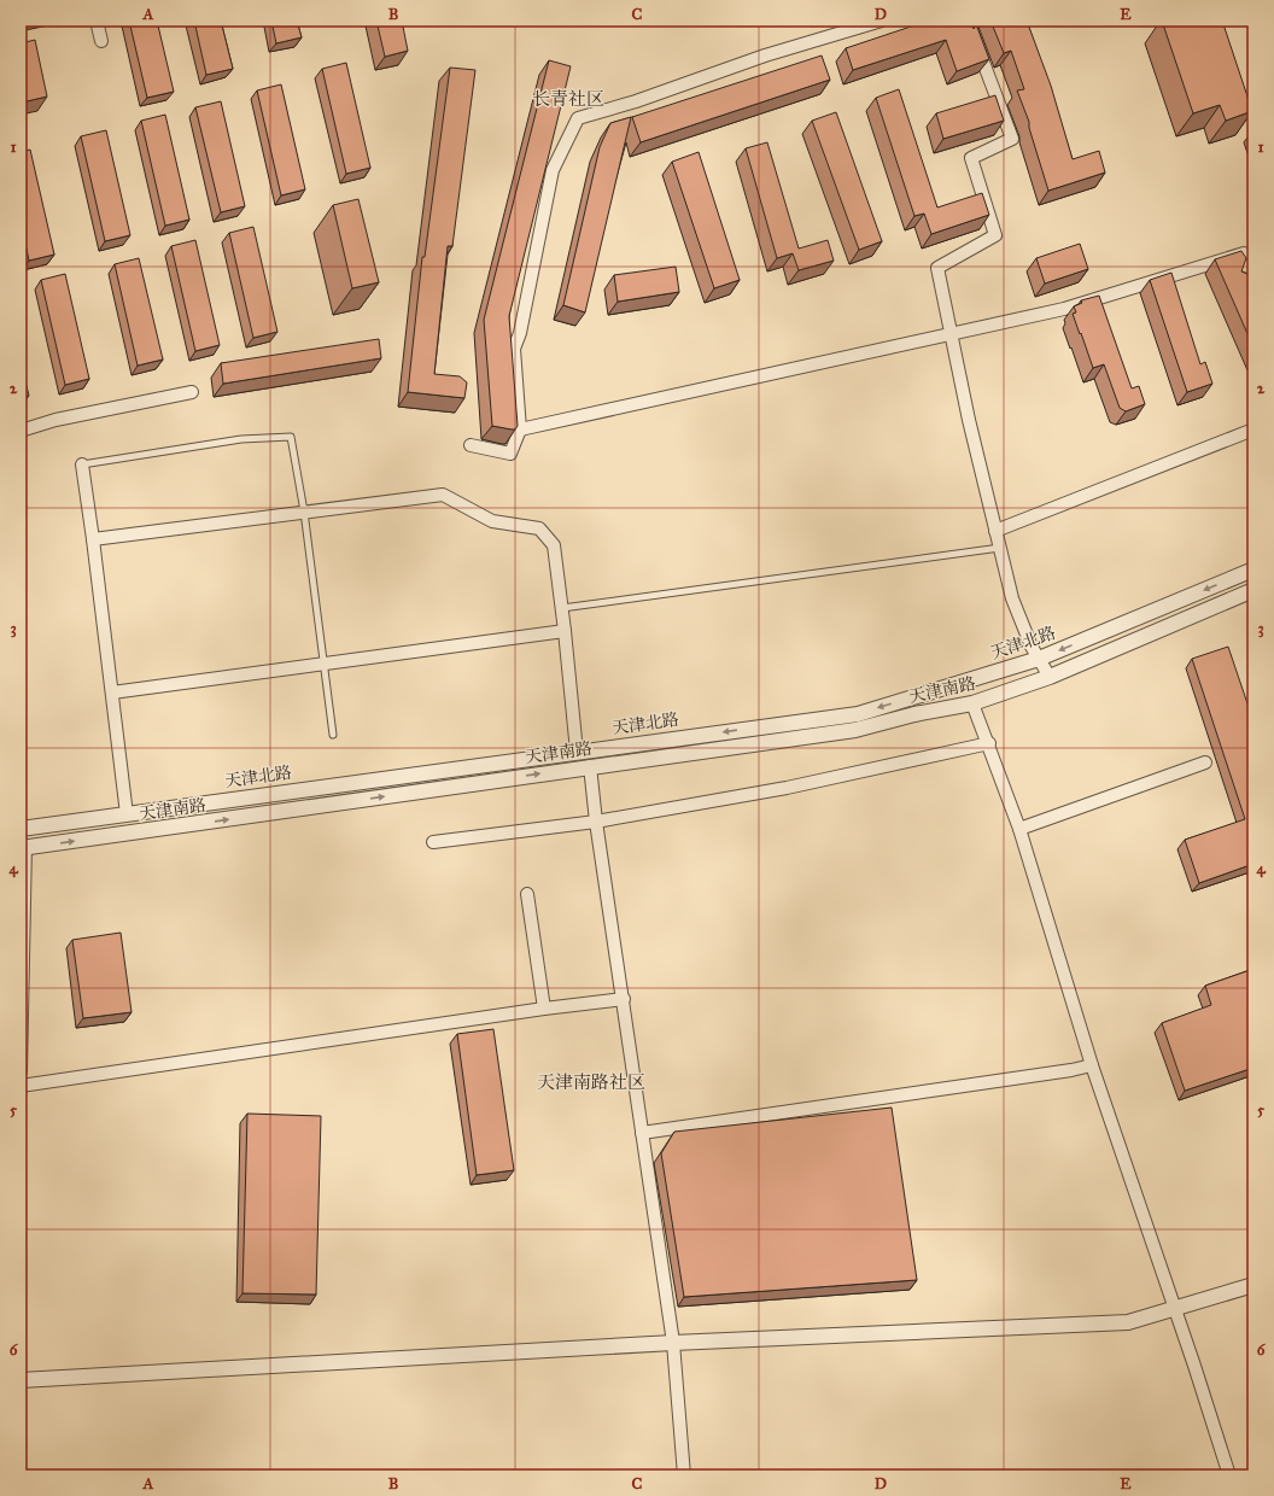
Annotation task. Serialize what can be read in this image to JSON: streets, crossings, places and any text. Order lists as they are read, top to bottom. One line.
{"streets":{"street":["天津北路","天津南路"]},"one_way":["天津南路"],"districts":["长青社区","天津南路社区"],"grid":{"columns":["A","B","C","D","E"],"rows":["1","2","3","4","5","6"]}}
